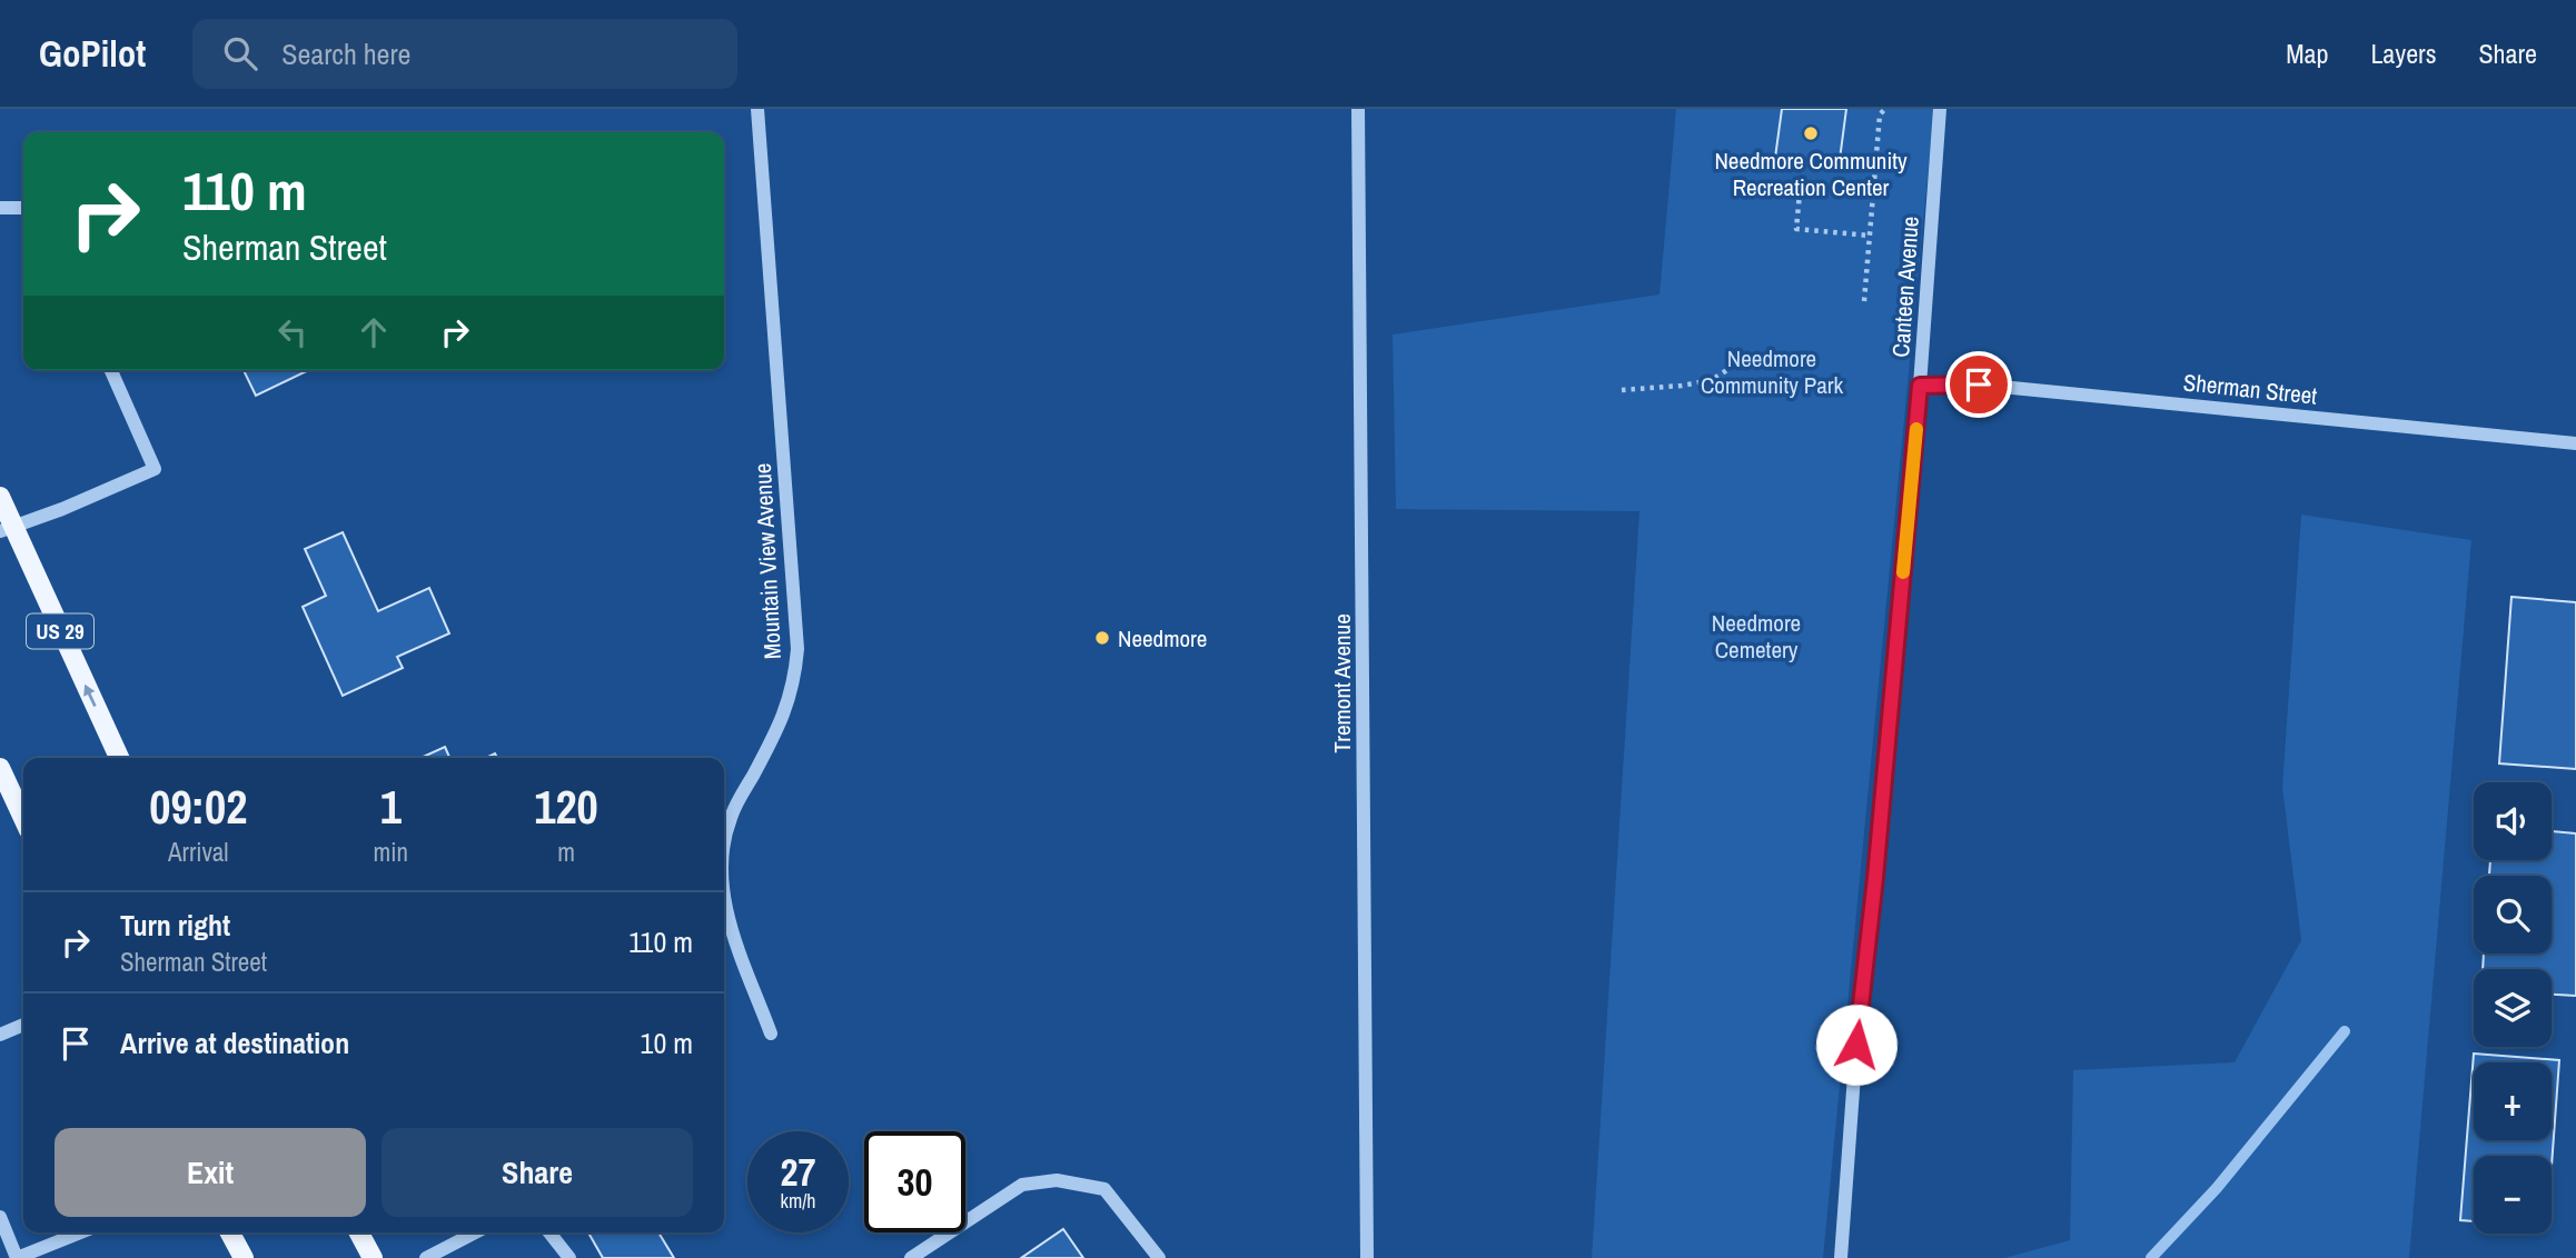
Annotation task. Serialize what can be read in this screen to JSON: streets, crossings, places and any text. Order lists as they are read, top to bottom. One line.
{"streets":{"main road":["US 29"],"street":["Canteen Avenue","Sherman Street","Mountain View Avenue","Tremont Avenue"]},"crossings":[["Canteen Avenue","Sherman Street"]],"parks":["Needmore Community Park","Needmore Cemetery"],"places":["Needmore Community Recreation Center","Needmore"],"page":{"header":"GoPilot","search":"Search here","nav":["Map","Layers","Share"],"turn":["110 m","Sherman Street"],"eta":["09:02","Arrival","1","min","120","m"],"map_buttons":["+","−"],"list":[{"name":"Turn right","note":"Sherman Street","value":"110 m"},{"name":"Arrive at destination","value":"10 m"}],"buttons":["Exit","Share"],"speed":"27 km/h","limit":"30"}}
